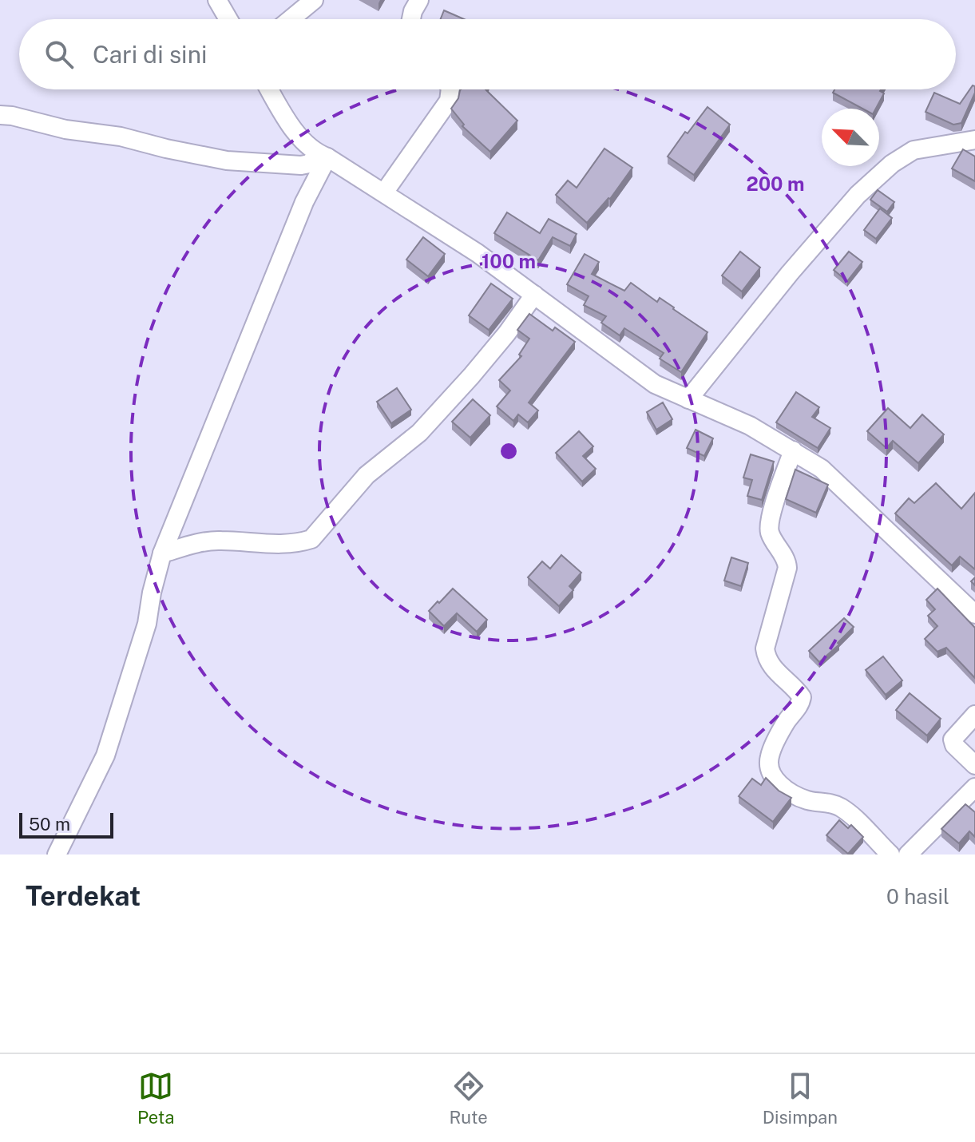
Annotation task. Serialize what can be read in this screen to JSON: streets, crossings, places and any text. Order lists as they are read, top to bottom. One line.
{"scale_bar":"50 m","north":"top left","page":{"search":"Cari di sini","scale":"50 m","heading":["Terdekat","0 hasil"],"nav":["Peta","Rute","Disimpan"]},"rings":["200 m","100 m"]}
